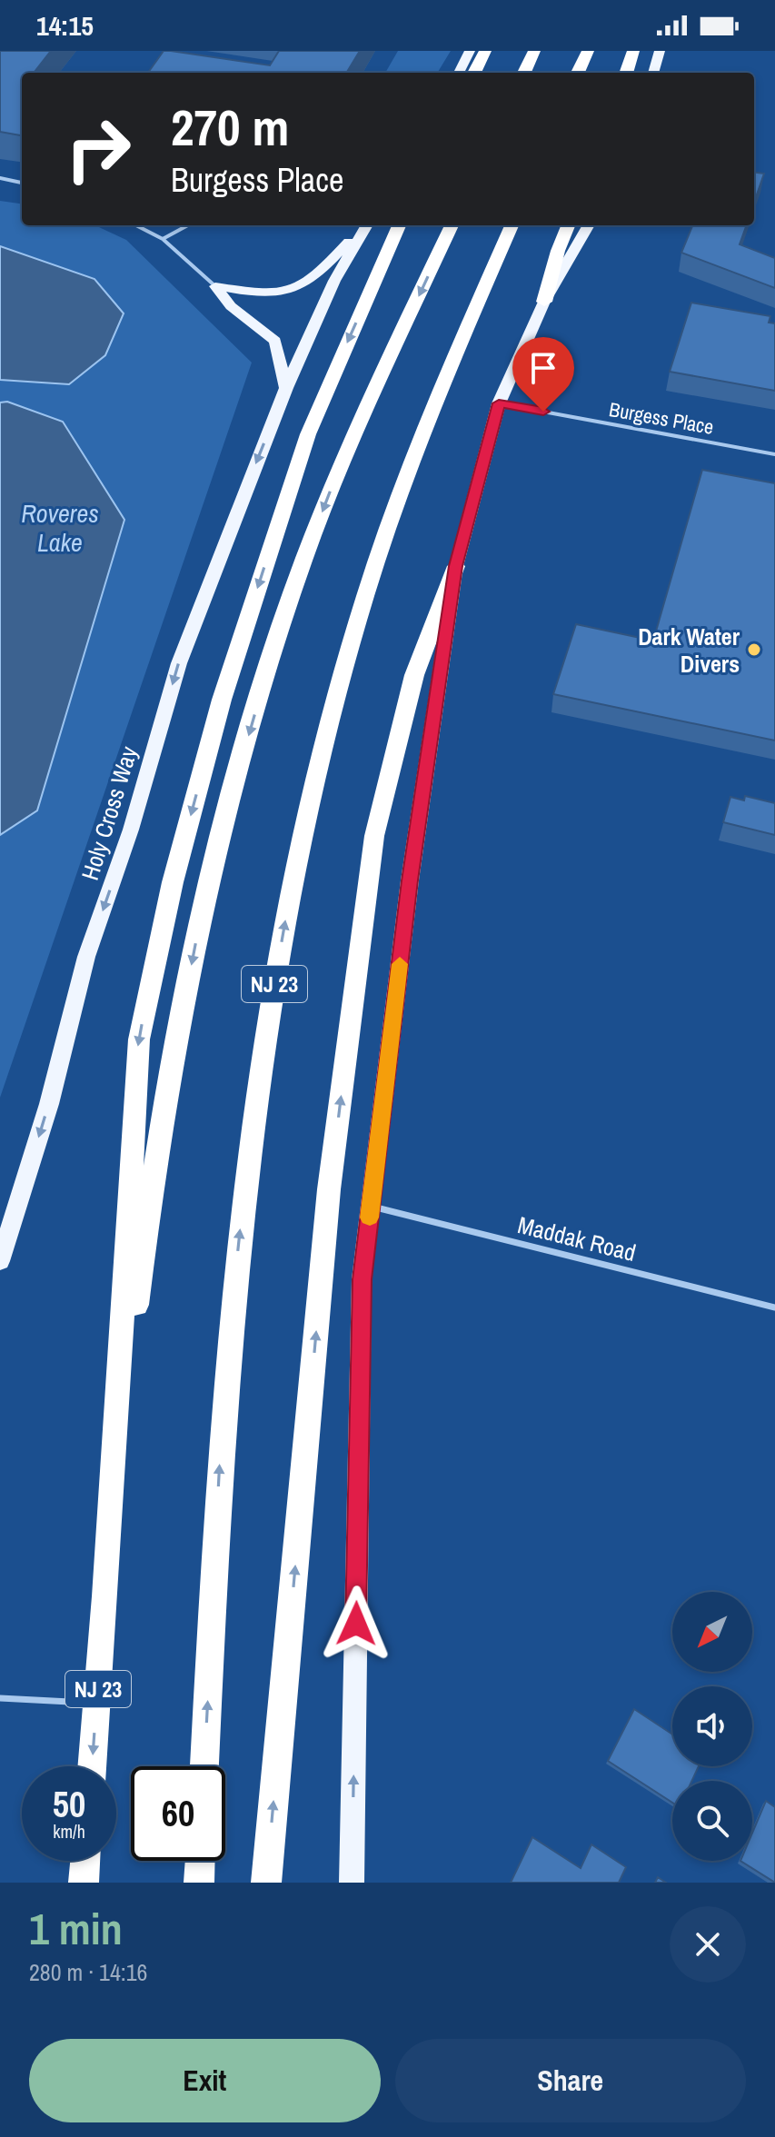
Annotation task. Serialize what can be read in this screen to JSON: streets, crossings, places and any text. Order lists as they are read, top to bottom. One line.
{"streets":{"highway":["NJ 23"],"main road":["Holy Cross Way"],"lane":["Burgess Place","Maddak Road"]},"one_way":["Holy Cross Way"],"water":["Roveres Lake"],"places":["Dark Water Divers"],"north":"bottom left","page":{"status":"14:15","turn":["270 m","Burgess Place"],"speed":"50 km/h","limit":"60","heading":["1 min","280 m · 14:16"],"buttons":["Exit","Share"]}}
